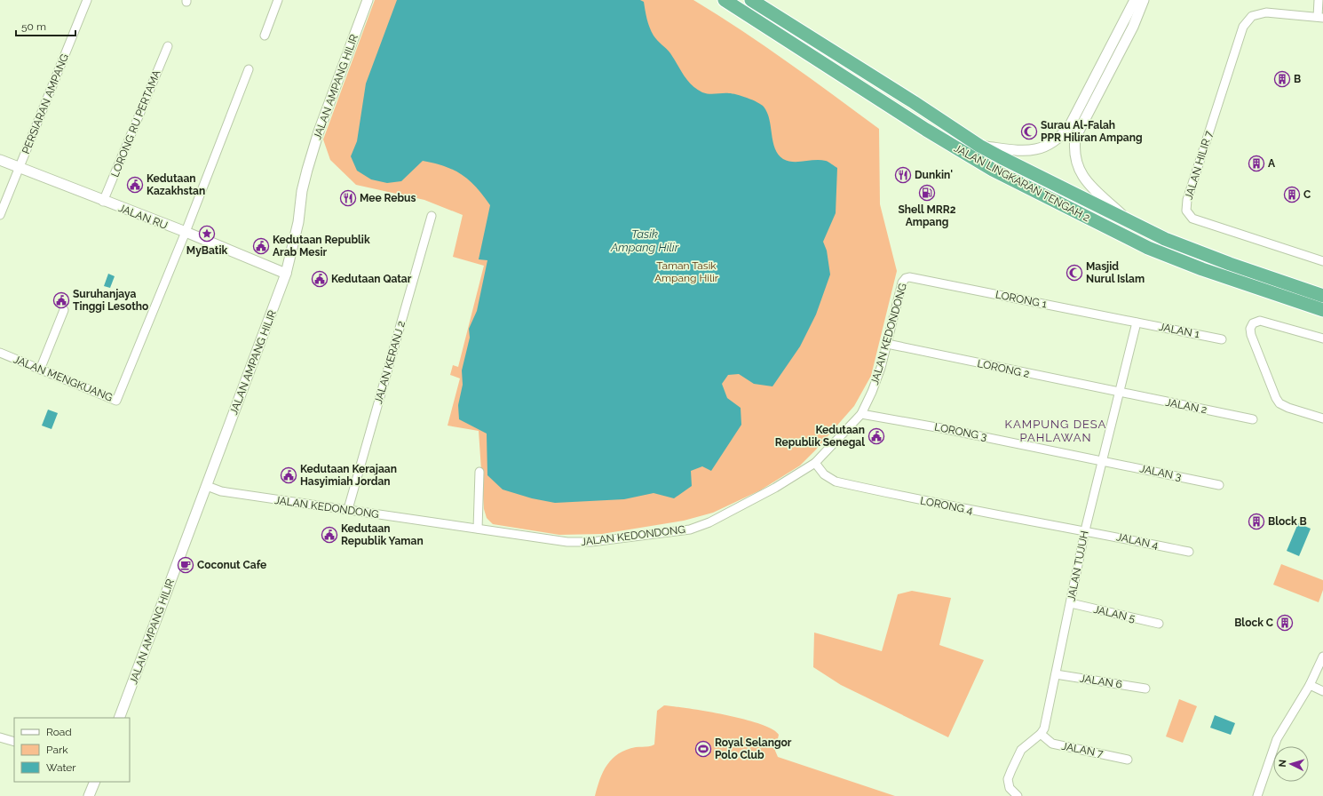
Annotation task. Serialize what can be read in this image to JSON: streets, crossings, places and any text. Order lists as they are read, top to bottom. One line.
{"streets":{"highway":["JALAN LINGKARAN TENGAH 2"],"street":["JALAN AMPANG HILIR","PERSIARAN AMPANG","LORONG RU PERTAMA","JALAN HILIR 7","JALAN RU","LORONG 1","JALAN 1","JALAN KEDONDONG","JALAN KERANJ 2","LORONG 2","JALAN MENGKUANG","JALAN 2","LORONG 3","JALAN 3","LORONG 4","JALAN 4","JALAN TUJUH","JALAN 5","JALAN 6","JALAN 7"]},"crossings":[["JALAN AMPANG HILIR","JALAN RU"],["JALAN AMPANG HILIR","JALAN KEDONDONG"],["PERSIARAN AMPANG","JALAN RU"],["LORONG RU PERTAMA","JALAN RU"],["JALAN RU","JALAN MENGKUANG"],["LORONG 1","JALAN 1"],["LORONG 1","JALAN KEDONDONG"],["LORONG 1","JALAN TUJUH"],["JALAN 1","JALAN TUJUH"],["JALAN KEDONDONG","JALAN KERANJ 2"],["JALAN KEDONDONG","LORONG 2"],["JALAN KEDONDONG","LORONG 3"],["JALAN KEDONDONG","LORONG 4"],["LORONG 2","JALAN 2"],["LORONG 2","JALAN TUJUH"],["JALAN 2","JALAN TUJUH"],["LORONG 3","JALAN 3"],["LORONG 3","JALAN TUJUH"],["JALAN 3","JALAN TUJUH"],["LORONG 4","JALAN 4"],["LORONG 4","JALAN TUJUH"],["JALAN 4","JALAN TUJUH"],["JALAN TUJUH","JALAN 5"],["JALAN TUJUH","JALAN 6"],["JALAN TUJUH","JALAN 7"]],"districts":["KAMPUNG DESA PAHLAWAN"],"water":["Tasik Ampang Hilir"],"parks":["Taman Tasik Ampang Hilir"],"places":{"building":["B","A","C","Block B","Block C"],"mosque":["Surau Al-Falah PPR Hiliran Ampang","Masjid Nurul Islam"],"restaurant":["Dunkin'","Mee Rebus"],"public building":["Kedutaan Kazakhstan","Kedutaan Republik Arab Mesir","Kedutaan Qatar","Suruhanjaya Tinggi Lesotho","Kedutaan Republik Senegal","Kedutaan Kerajaan Hasyimiah Jordan","Kedutaan Republik Yaman"],"fuel station":["Shell MRR2 Ampang"],"place":["MyBatik"],"cafe":["Coconut Cafe"],"sports":["Royal Selangor Polo Club"]},"legend":["Road","Park","Water"],"scale_bar":"50 m","north":"left"}
